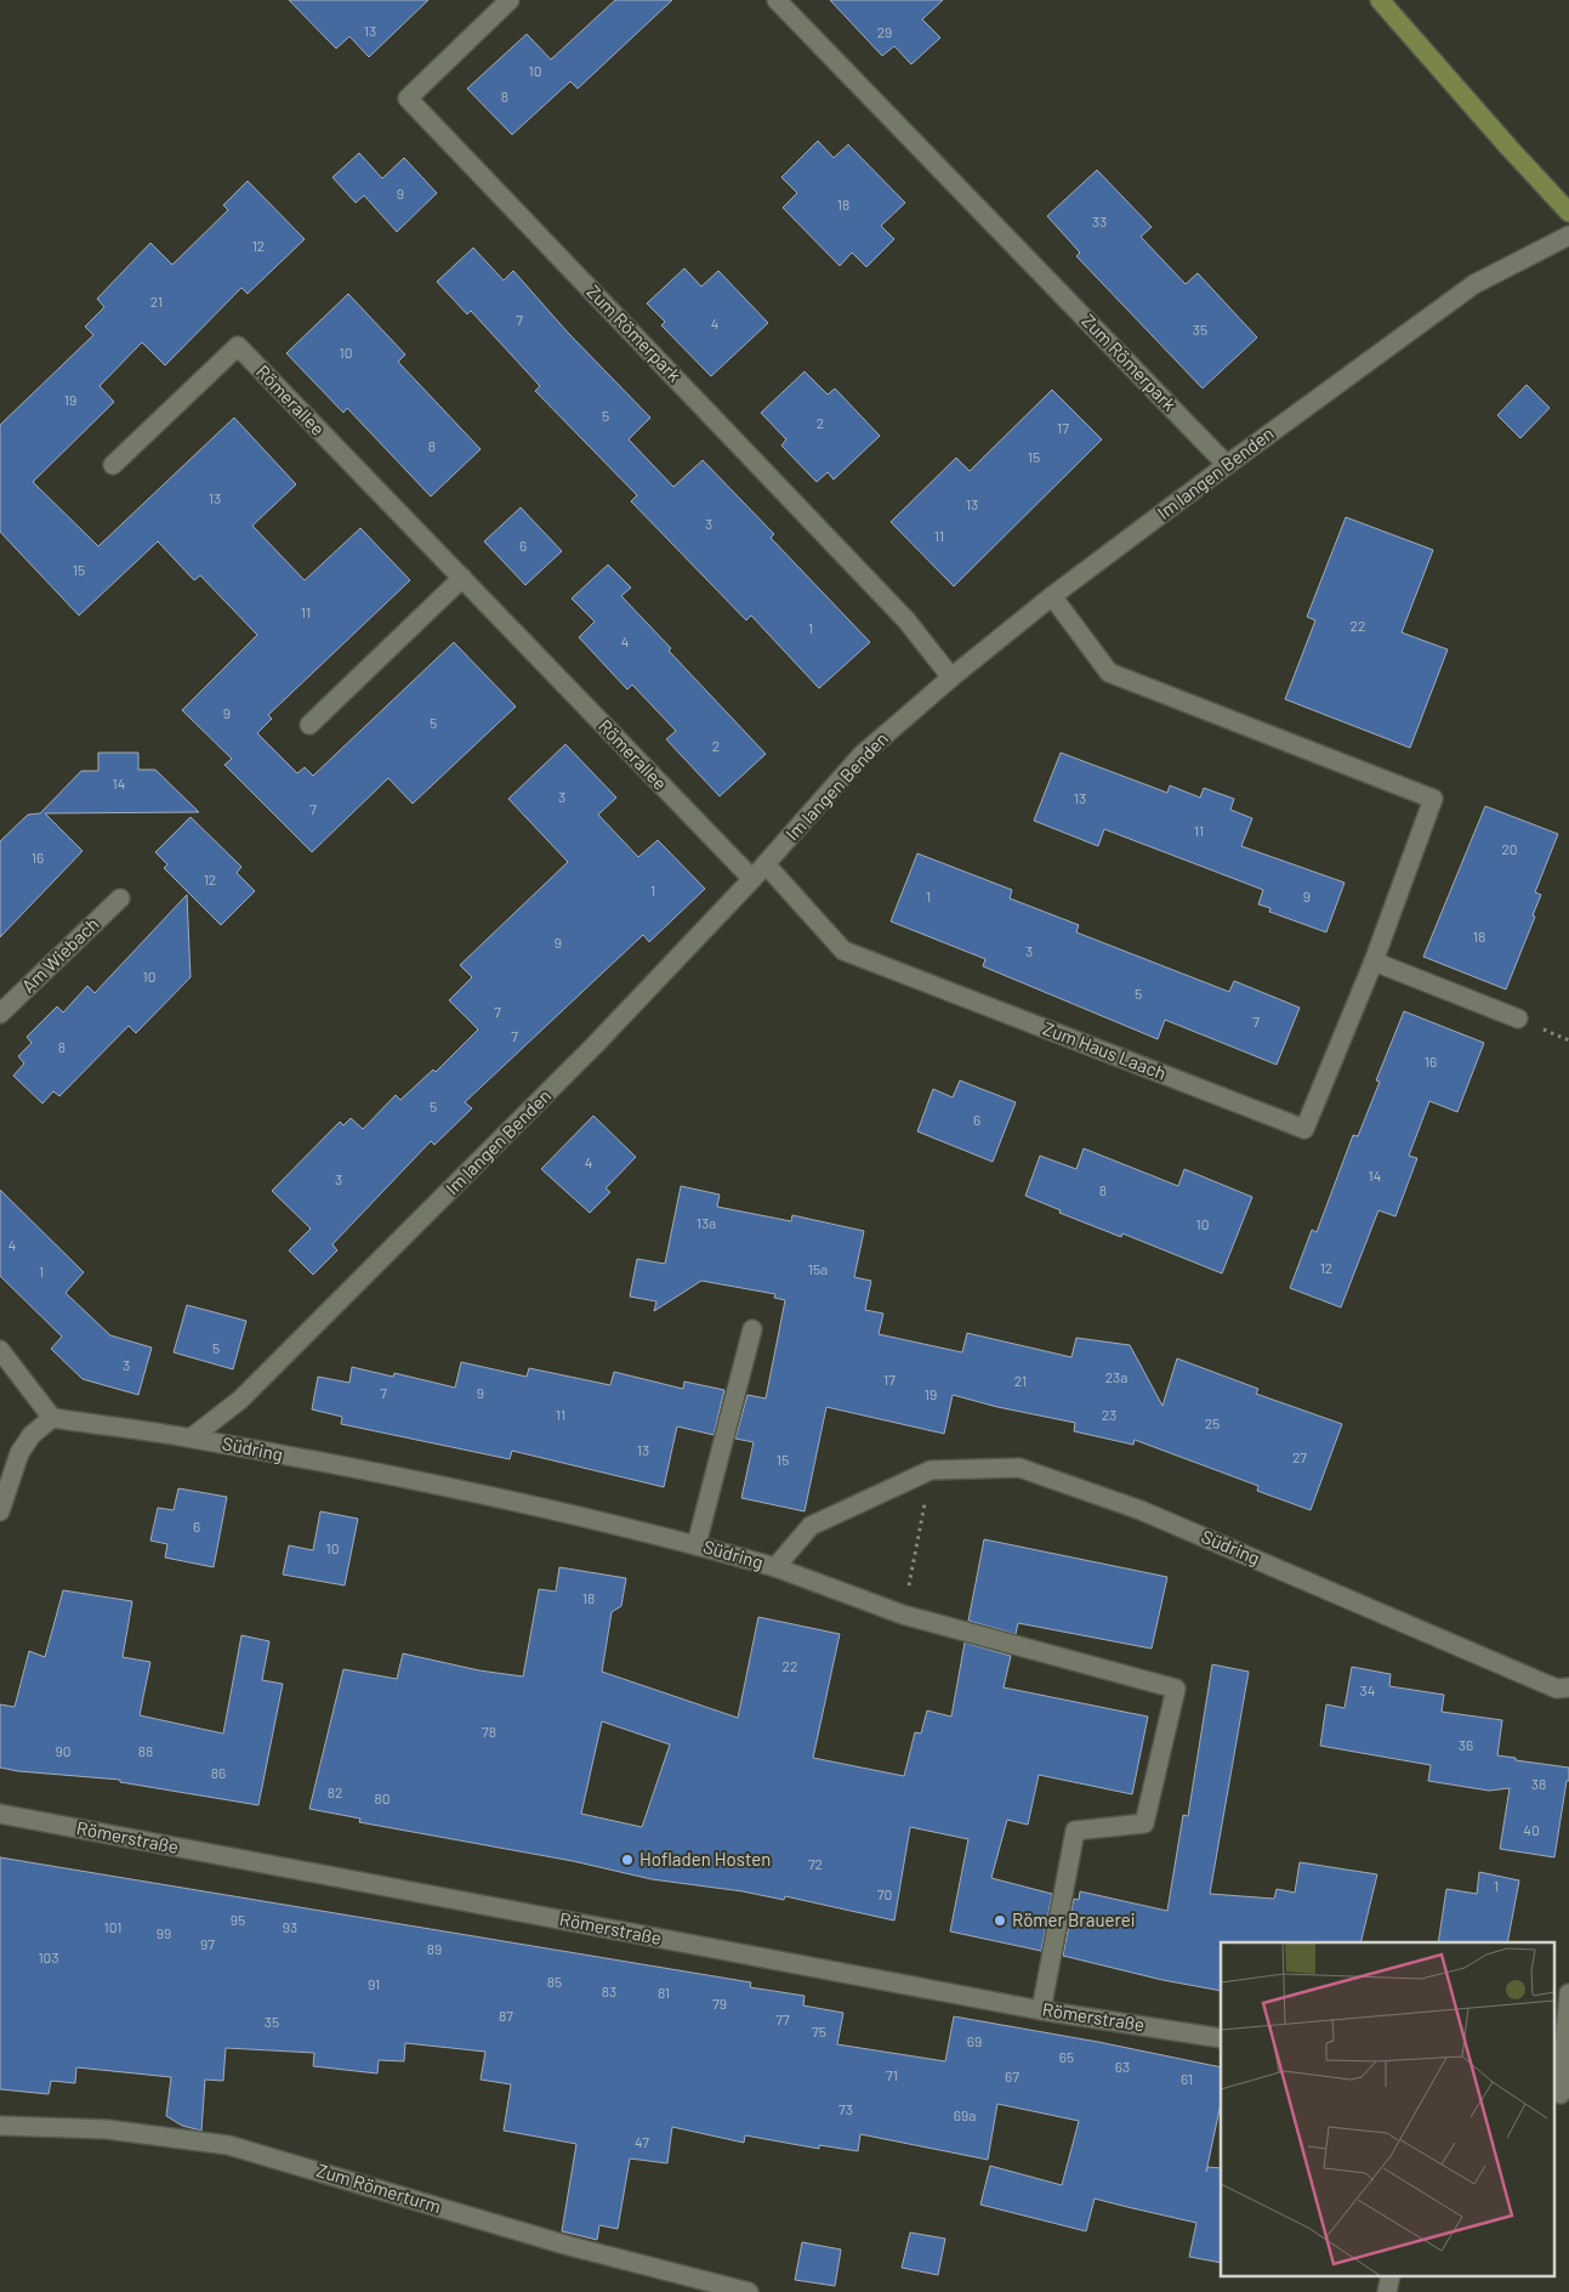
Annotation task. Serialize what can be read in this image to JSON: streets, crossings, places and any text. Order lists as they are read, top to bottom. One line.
{"streets":{"street":["Zum Römerpark","Römerallee","Im langen Benden","Am Wiebach","Zum Haus Laach","Südring","Römerstraße","Zum Römerturm"]},"crossings":[["Zum Römerpark","Im langen Benden"],["Römerallee","Im langen Benden"],["Im langen Benden","Zum Haus Laach"],["Im langen Benden","Südring"]],"places":["Hofladen Hosten","Römer Brauerei"],"house_numbers":["13","29","10","8","9","18","33","12","21","7","4","35","10","19","5","2","17","8","15","13","13","3","11","6","15","11","22","1","4","9","5","2","14","3","13","7","11","20","16","12","1","1","9","18","9","3","10","5","7","7","7","8","16","5","6","4","14","3","8","13a","10","4","12","15a","1","5","3","23a","17","21","7","9","19","11","23","25","13","27","15","6","10","18","22","34","78","36","90","88","86","38","82","80","40","72","1","70","95","101","93","99","97","89","103","85","91","83","81","79","87","77","35","75","69","65","63","71","67","61","73","69a","47"]}
